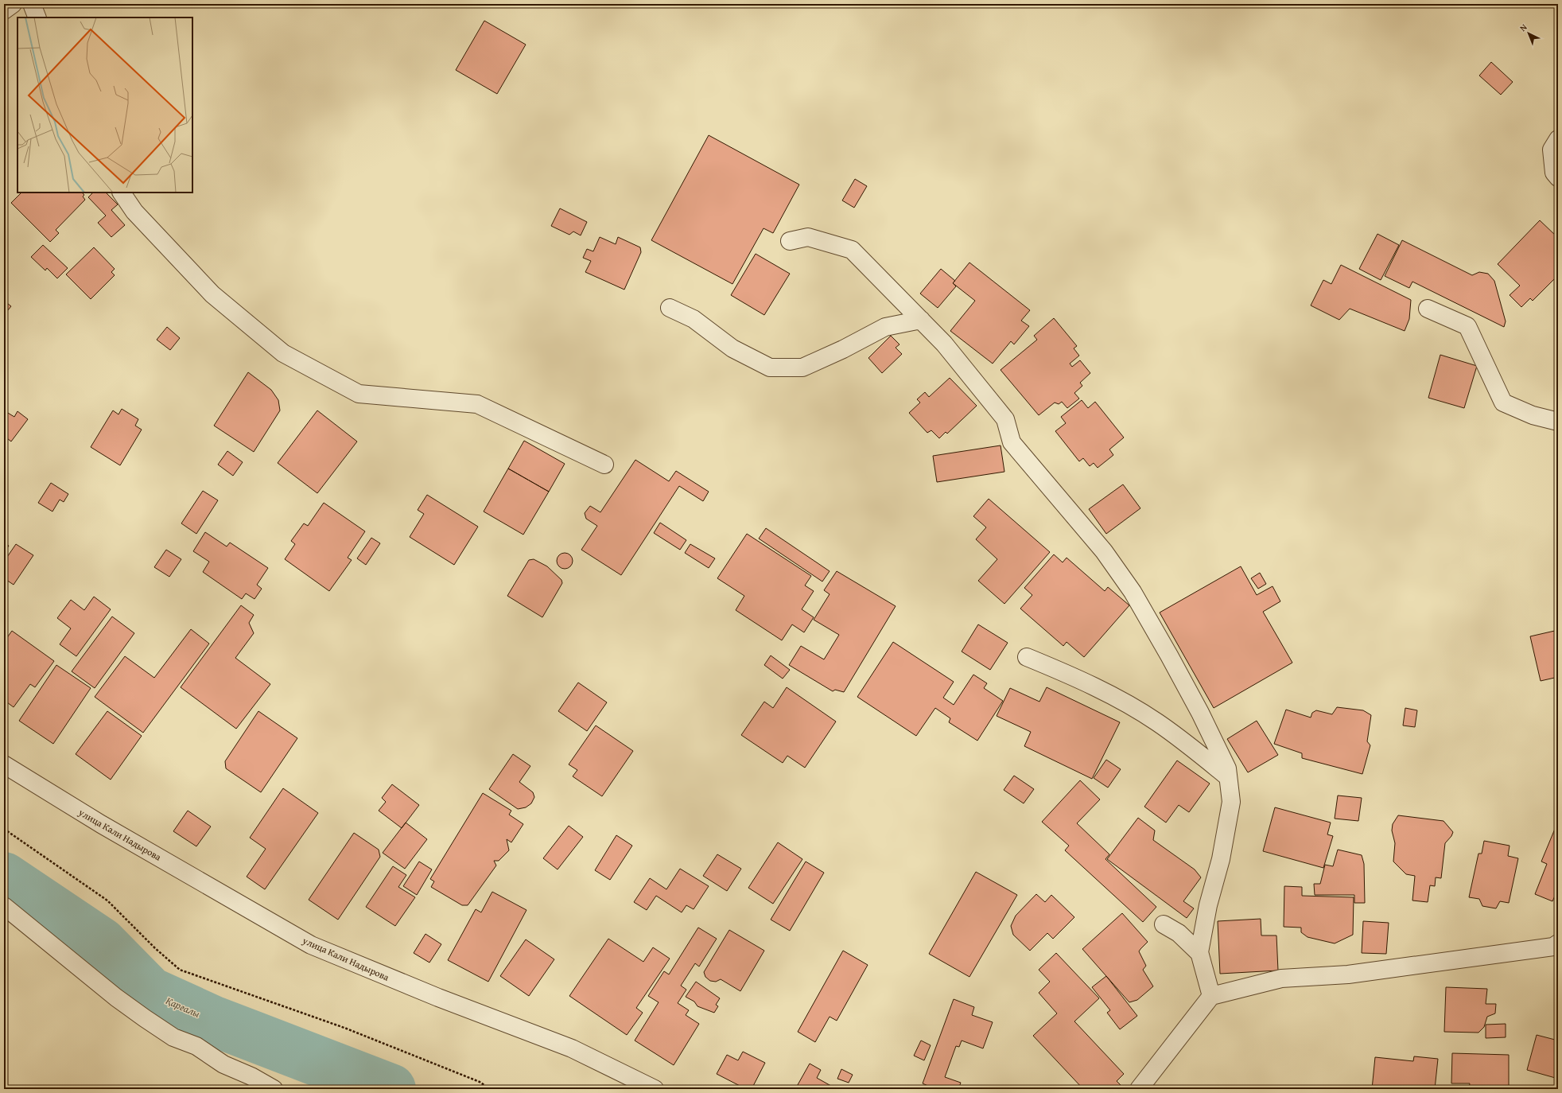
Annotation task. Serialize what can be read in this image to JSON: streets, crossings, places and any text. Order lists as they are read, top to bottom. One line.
{"streets":{"street":["улица Кали Надырова"]},"water":["Қарғалы"],"north":"top left"}
